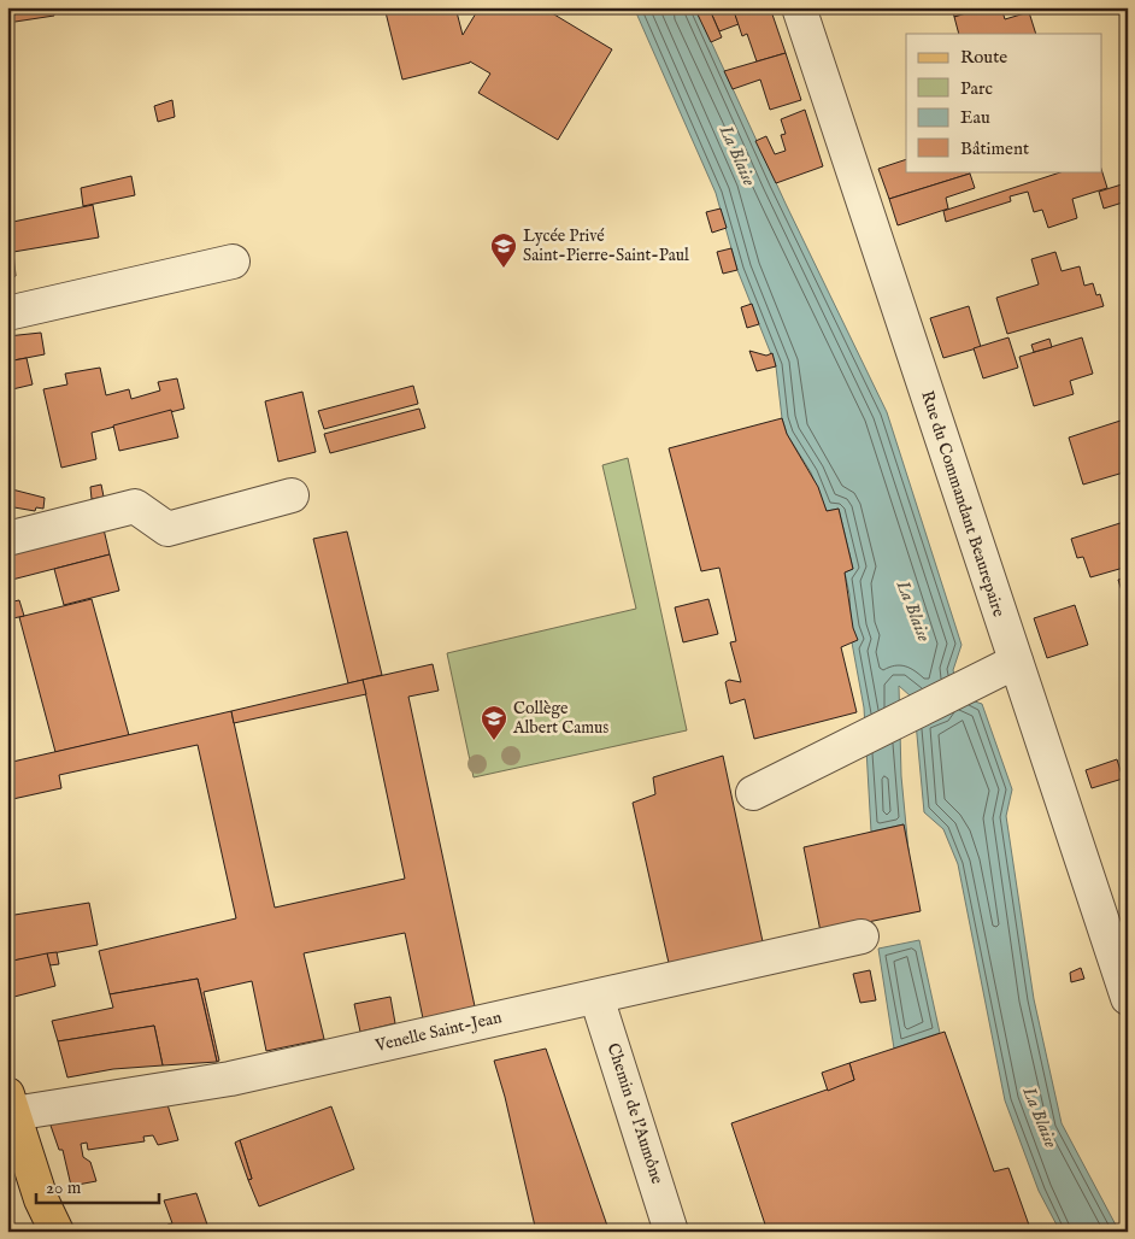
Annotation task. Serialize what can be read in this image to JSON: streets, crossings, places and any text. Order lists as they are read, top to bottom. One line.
{"streets":{"street":["Rue du Commandant Beaurepaire","Venelle Saint-Jean","Chemin de l'Aumône"]},"crossings":[["Venelle Saint-Jean","Chemin de l'Aumône"]],"water":["La Blaise"],"places":{"school or university":["Lycée Privé Saint-Pierre-Saint-Paul","Collège Albert Camus"]},"legend":["Route","Parc","Eau","Bâtiment"],"scale_bar":"20 m"}
